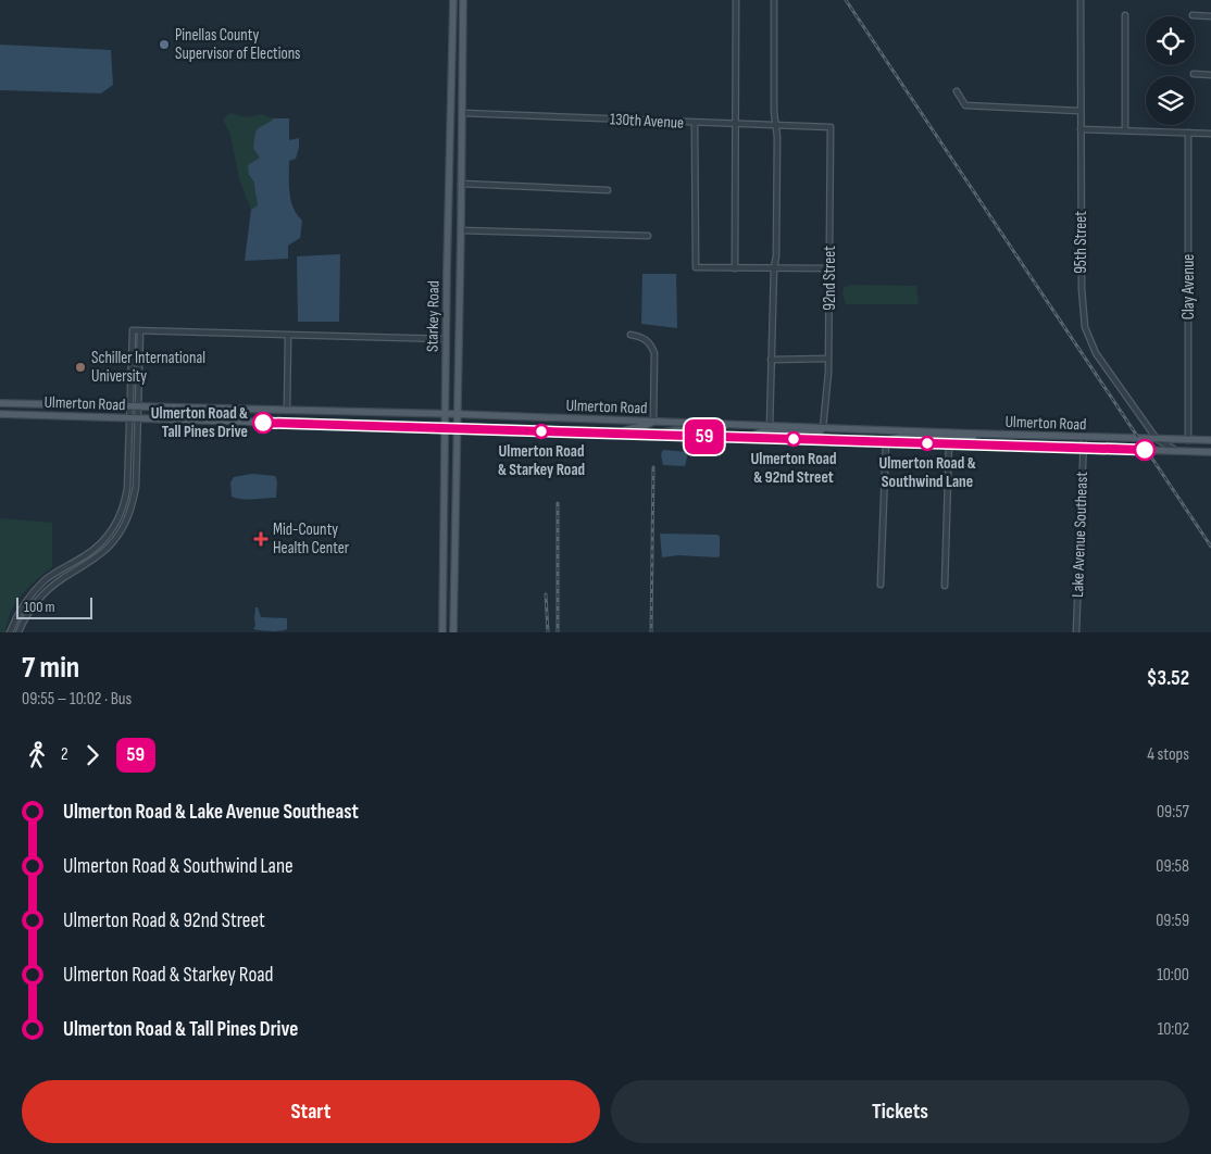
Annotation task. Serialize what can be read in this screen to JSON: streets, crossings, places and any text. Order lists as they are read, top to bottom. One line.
{"streets":{"main road":["Starkey Road","Ulmerton Road"],"street":["130th Avenue","95th Street","92nd Street","Clay Avenue","Lake Avenue Southeast"]},"crossings":[["130th Avenue","92nd Street"],["130th Avenue","Starkey Road"],["95th Street","Ulmerton Road"],["92nd Street","Ulmerton Road"],["Clay Avenue","Ulmerton Road"],["Starkey Road","Ulmerton Road"],["Ulmerton Road","Lake Avenue Southeast"]],"places":{"other":["Pinellas County Supervisor of Elections","Schiller International University","Ulmerton Road & Tall Pines Drive","Ulmerton Road & Starkey Road","Ulmerton Road & 92nd Street","Ulmerton Road & Southwind Lane"],"health":["Mid-County Health Center"]},"lines":["bus line 59"],"scale_bar":"100 m","page":{"on_map":"59","scale":"100 m","heading":["7 min","09:55 – 10:02 · Bus","$3.52"],"legs":["2","59","4 stops"],"list":[{"name":"Ulmerton Road & Lake Avenue Southeast","value":"09:57"},{"name":"Ulmerton Road & Southwind Lane","value":"09:58"},{"name":"Ulmerton Road & 92nd Street","value":"09:59"},{"name":"Ulmerton Road & Starkey Road","value":"10:00"},{"name":"Ulmerton Road & Tall Pines Drive","value":"10:02"}],"buttons":["Start","Tickets"]}}
